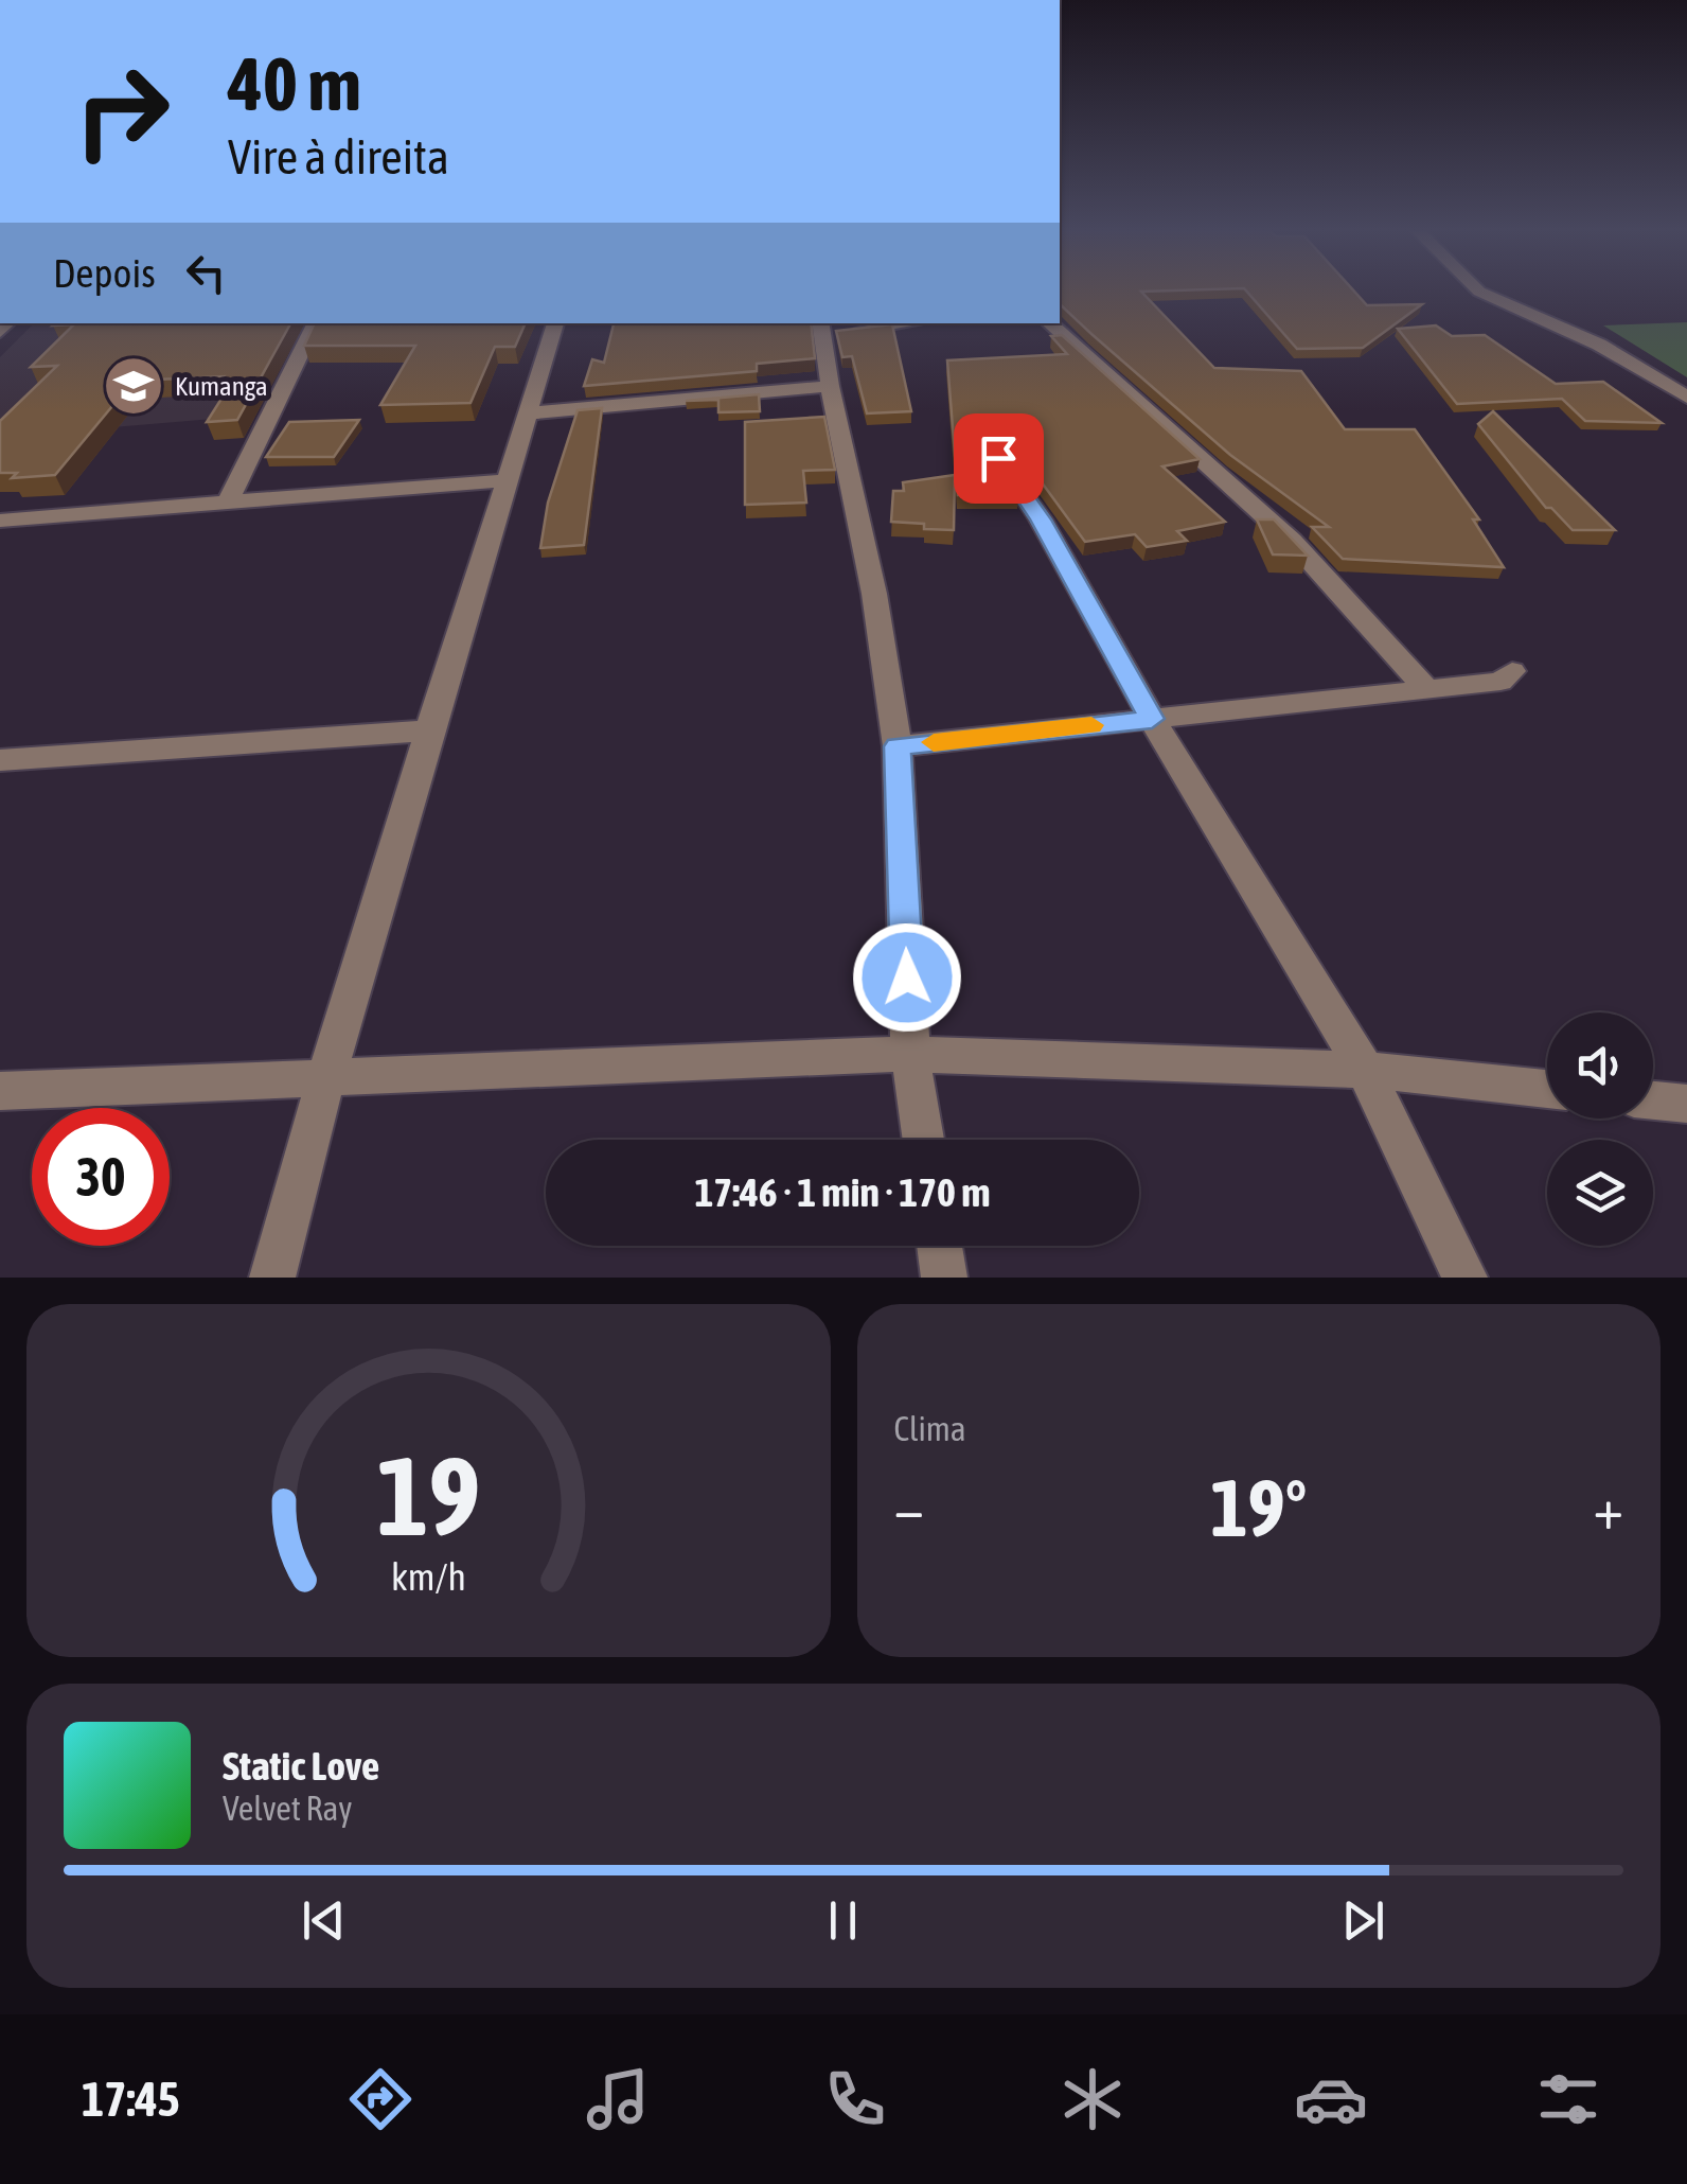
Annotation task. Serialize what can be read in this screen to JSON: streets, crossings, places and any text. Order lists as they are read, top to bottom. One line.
{"places":{"school or university":["Kumanga"]},"page":{"turn":["40 m","Vire à direita"],"then":"Depois","limit":"30","trip":"17:46 · 1 min · 170 m","tile":"Clima","heat":["−","19°","+"],"song":["Static Love","Velvet Ray"],"tabs":"17:45","gauge":["19","km/h"]}}
